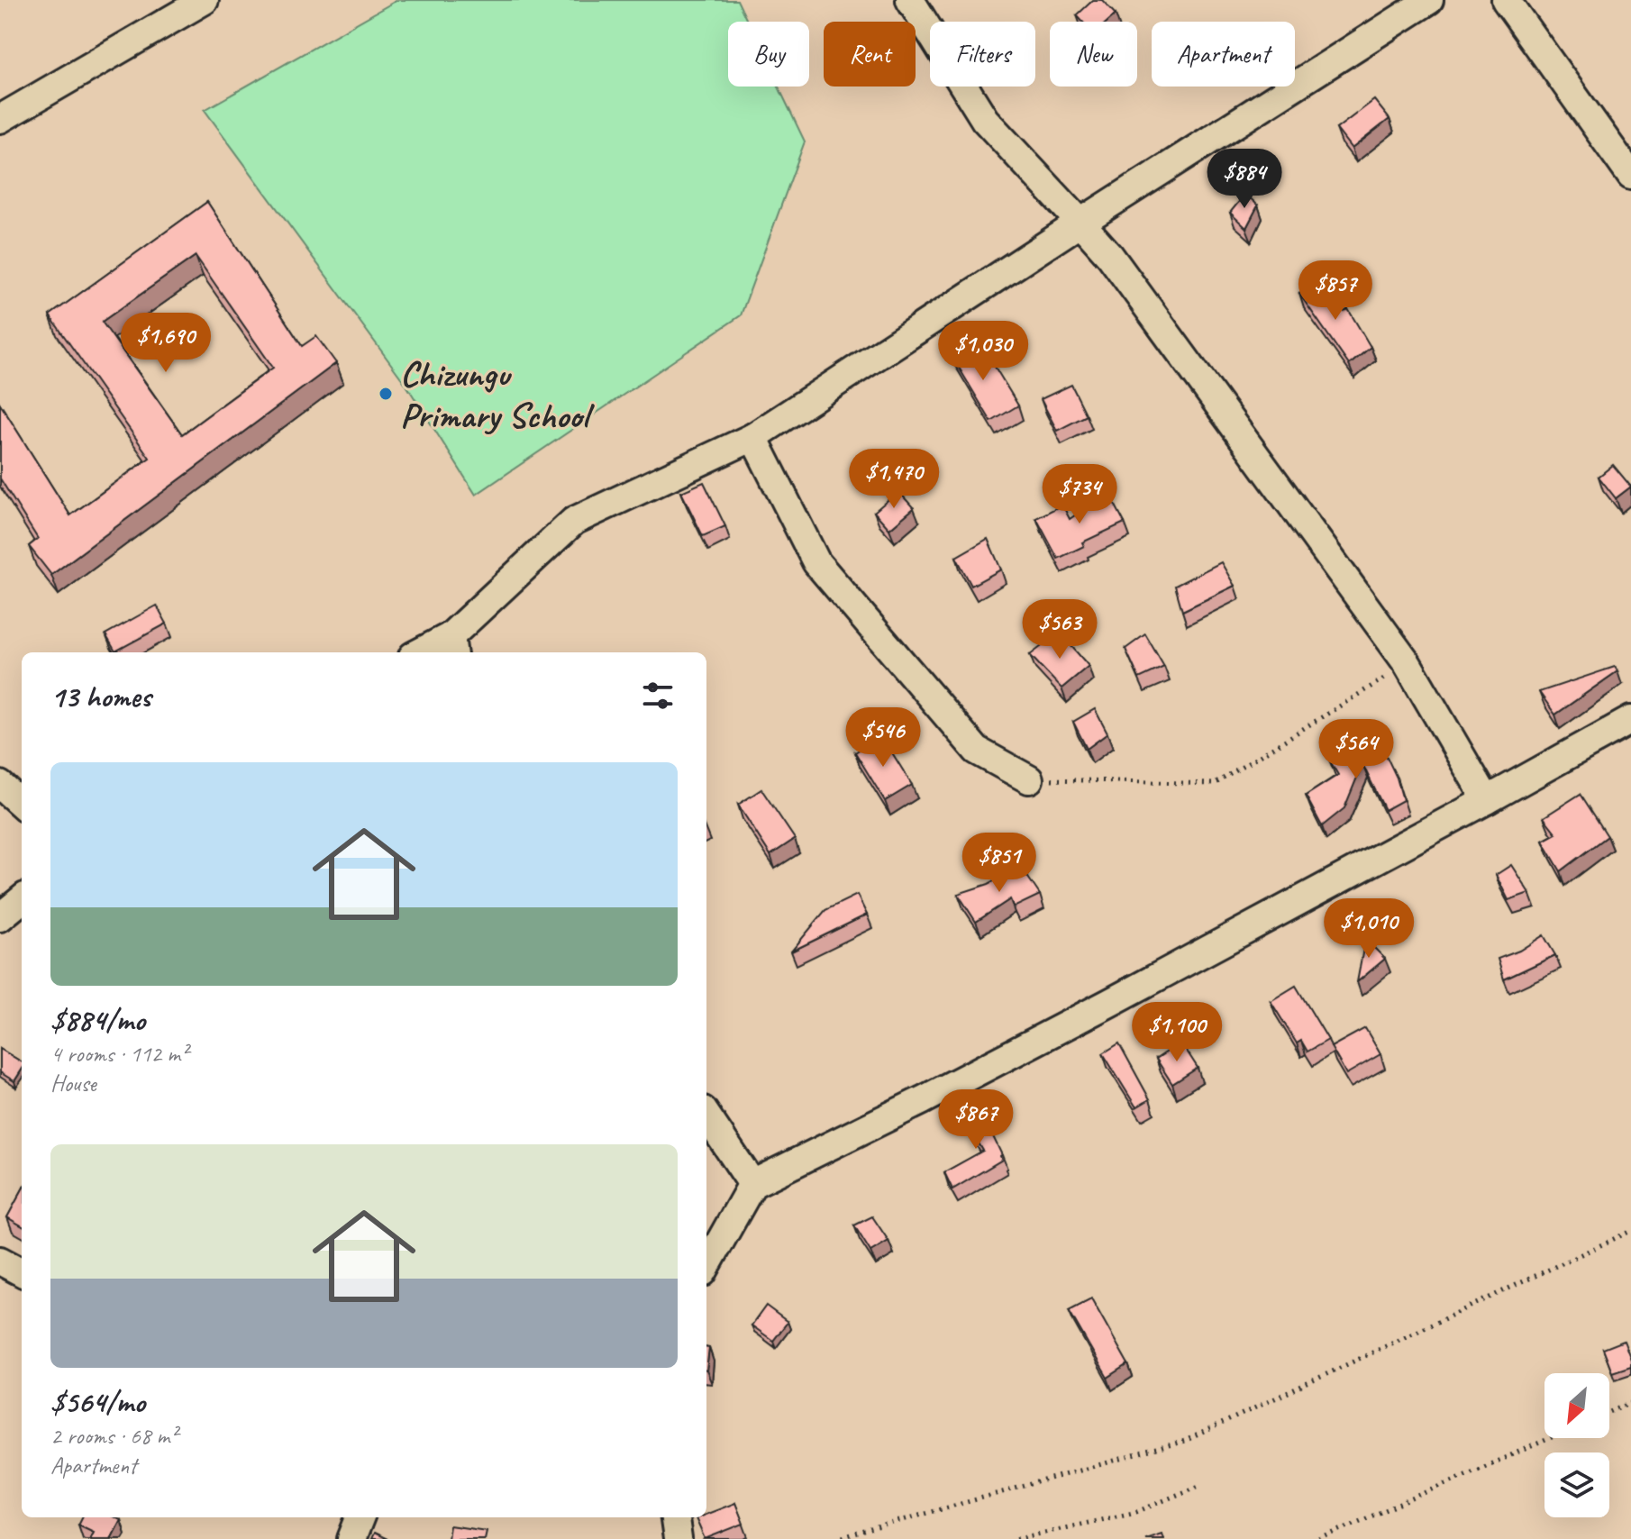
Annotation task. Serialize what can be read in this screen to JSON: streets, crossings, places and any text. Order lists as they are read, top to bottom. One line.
{"places":["Chizungu Primary School"],"north":"bottom left","page":{"chip":["Buy","Rent","Filters","New","Apartment"],"price":["$884","$857","$1,690","$1,030","$1,470","$734","$563","$546","$564","$851","$1,010","$1,100","$867"],"heading":"13 homes","list":[{"name":"$884/mo","note":"4 rooms · 112 m² · House"},{"name":"$564/mo","note":"2 rooms · 68 m² · Apartment"}]}}
